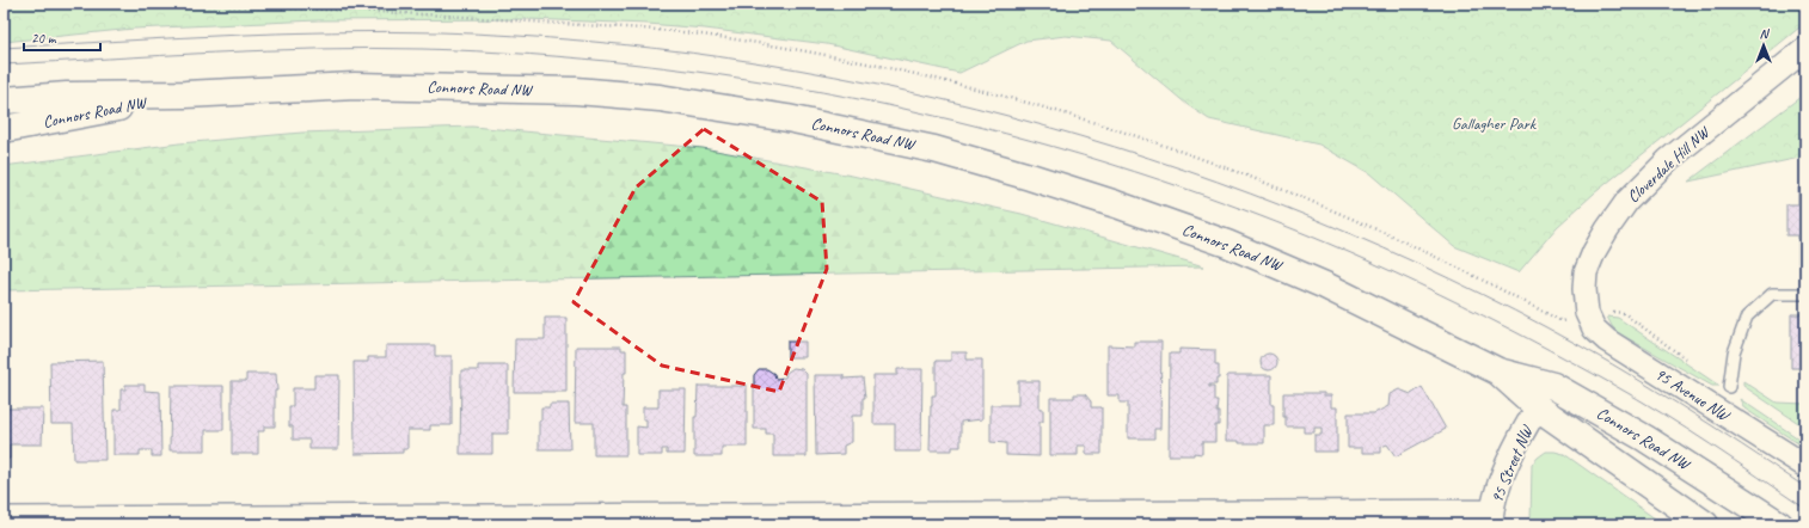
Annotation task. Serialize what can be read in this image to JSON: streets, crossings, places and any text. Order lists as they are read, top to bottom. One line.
{"streets":{"main road":["Connors Road NW"],"street":["Cloverdale Hill NW","95 Avenue NW","95 Street NW"]},"crossings":[["Connors Road NW","95 Street NW"],["Cloverdale Hill NW","95 Avenue NW"]],"parks":["Gallagher Park"],"scale_bar":"20 m","north":"top"}
